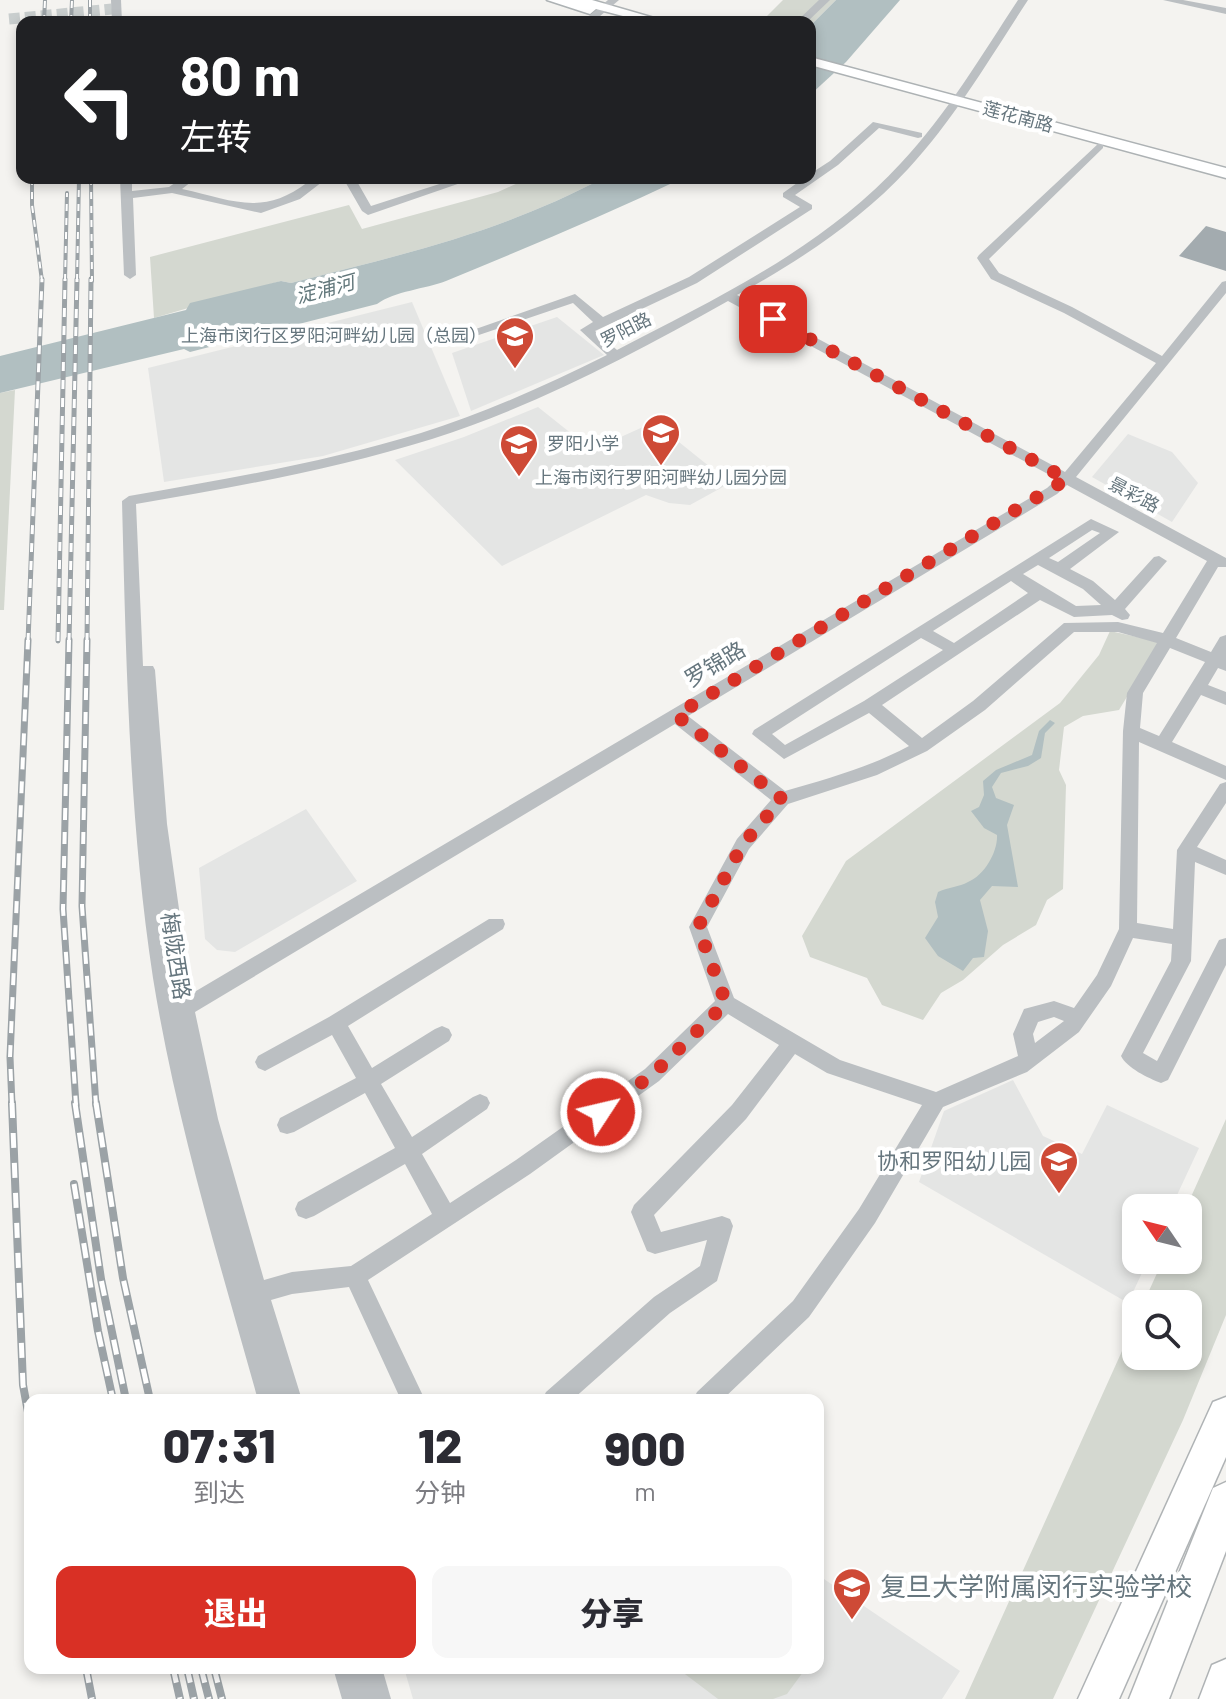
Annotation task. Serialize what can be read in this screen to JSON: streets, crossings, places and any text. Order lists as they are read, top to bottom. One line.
{"streets":{"main road":["莲花南路"],"street":["罗阳路","景彩路","罗锦路","梅陇西路"]},"crossings":[["莲花南路","罗阳路"],["罗阳路","景彩路"],["罗阳路","梅陇西路"],["景彩路","罗锦路"],["罗锦路","梅陇西路"]],"water":["淀浦河"],"places":{"school or university":["上海市闵行区罗阳河畔幼儿园（总园）","上海市闵行罗阳河畔幼儿园分园","罗阳小学","协和罗阳幼儿园","复旦大学附属闵行实验学校"]},"north":"top left","page":{"turn":["80 m","左转"],"eta":["07:31","到达","12","分钟","900","m"],"buttons":["退出","分享"]}}
